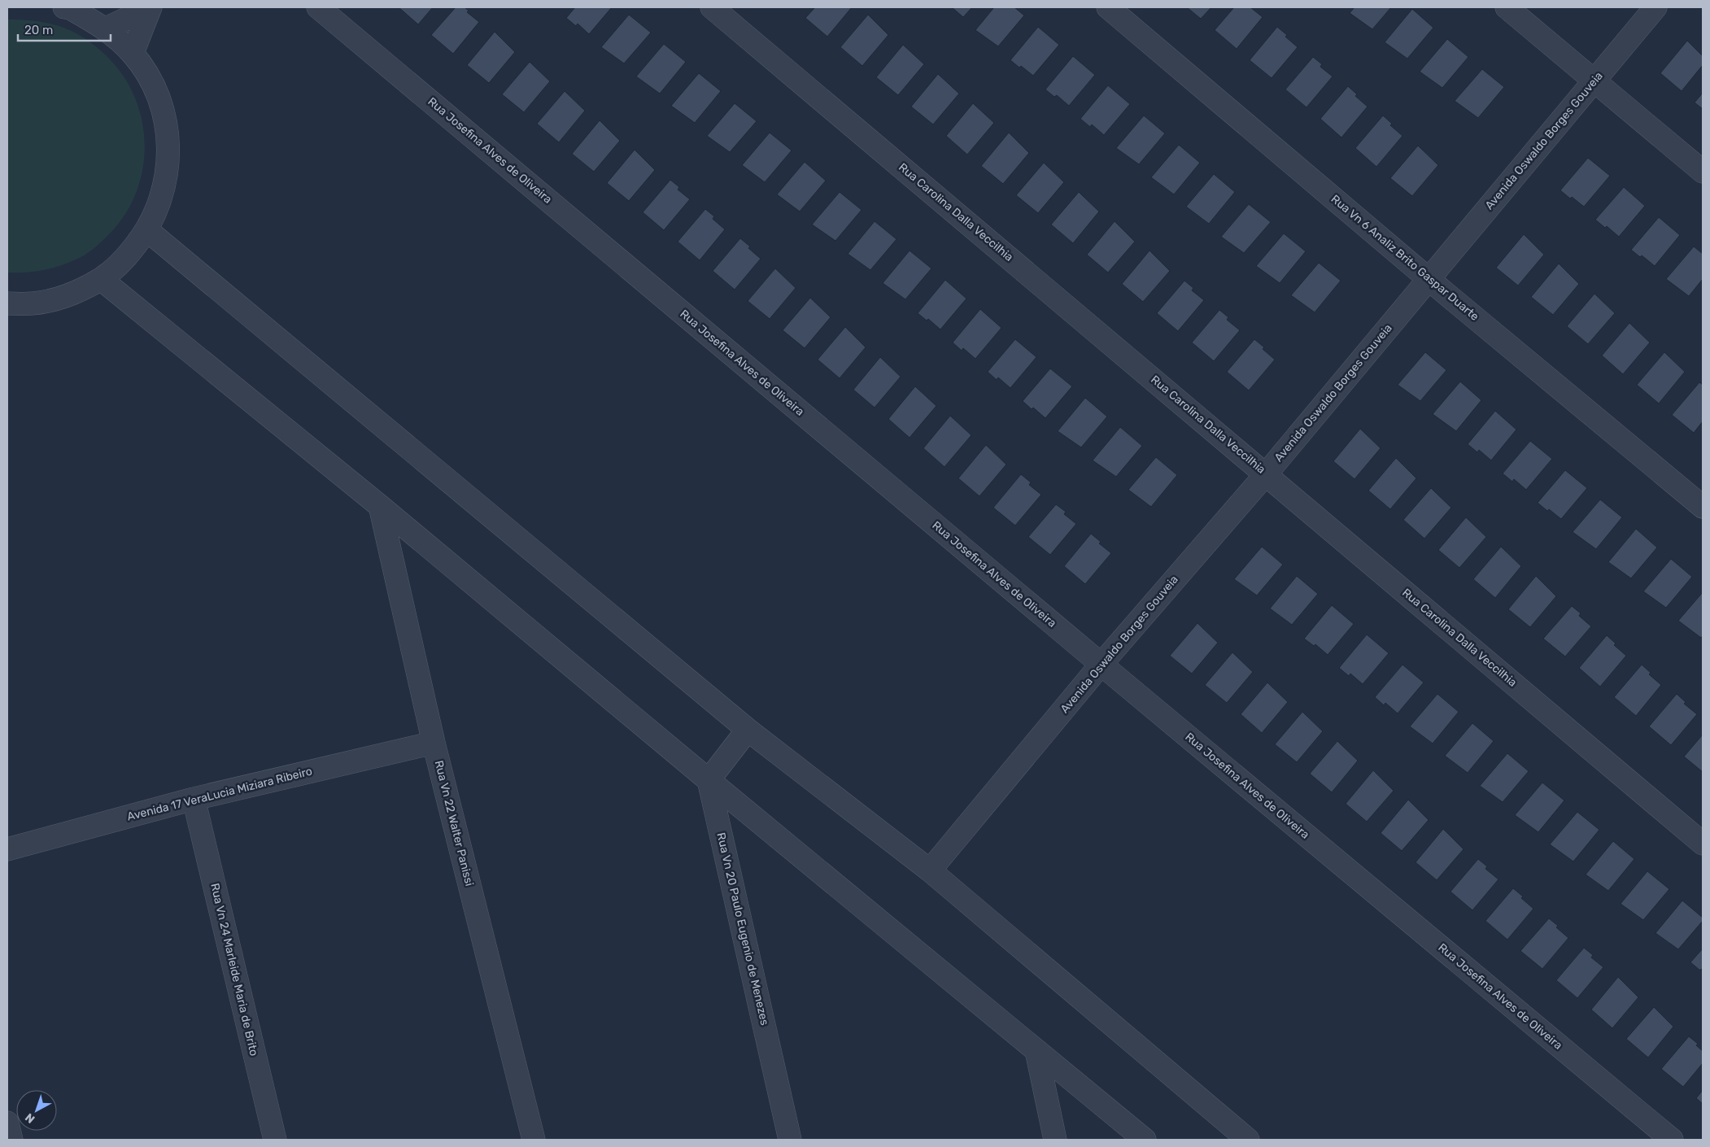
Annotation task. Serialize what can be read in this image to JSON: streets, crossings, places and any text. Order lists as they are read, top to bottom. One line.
{"streets":{"street":["Avenida Oswaldo Borges Gouveia","Rua Josefina Alves de Oliveira","Rua Carolina Dalla Veccilhia","Rua Vn 6 Analiz Brito Gaspar Duarte","Avenida 17 VeraLucia Miziara Ribeiro","Rua Vn 22 Walter Panissi","Rua Vn 20 Paulo Eugenio de Menezes","Rua Vn 24 Marleide Maria de Brito"]},"crossings":[["Avenida Oswaldo Borges Gouveia","Rua Josefina Alves de Oliveira"],["Avenida Oswaldo Borges Gouveia","Rua Carolina Dalla Veccilhia"],["Avenida Oswaldo Borges Gouveia","Rua Vn 6 Analiz Brito Gaspar Duarte"],["Avenida 17 VeraLucia Miziara Ribeiro","Rua Vn 22 Walter Panissi"],["Avenida 17 VeraLucia Miziara Ribeiro","Rua Vn 24 Marleide Maria de Brito"]],"scale_bar":"20 m","north":"bottom left"}
